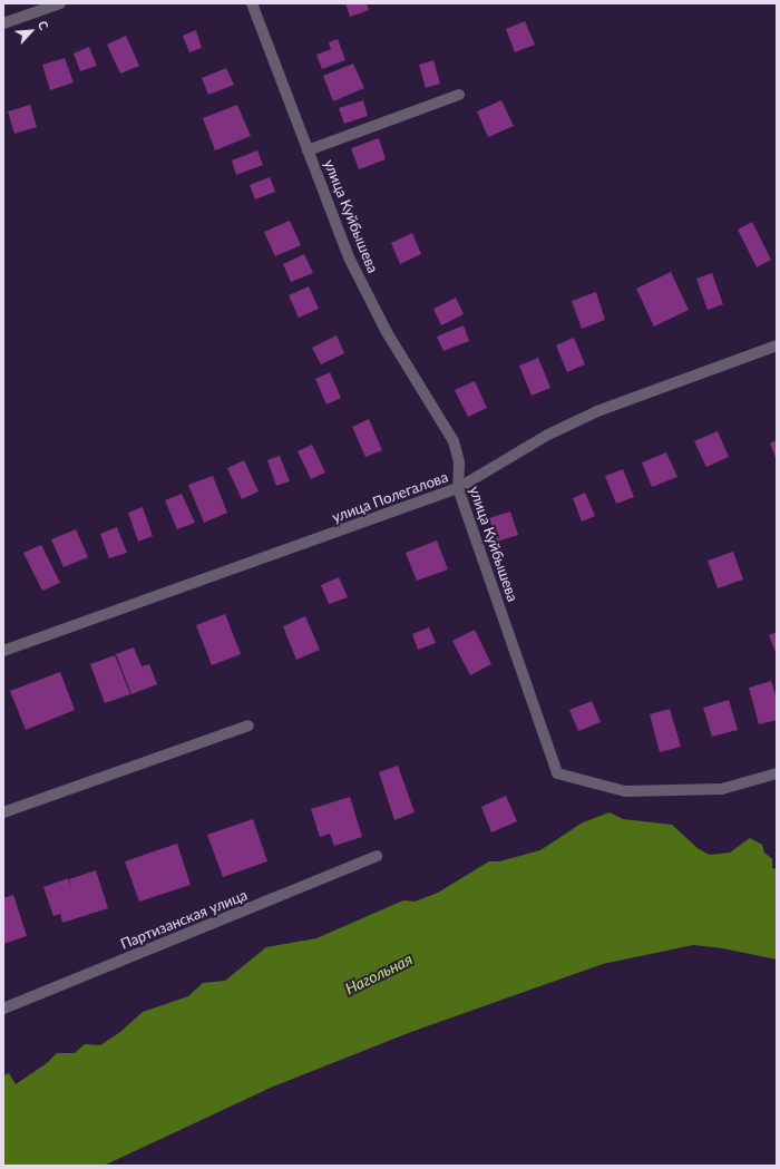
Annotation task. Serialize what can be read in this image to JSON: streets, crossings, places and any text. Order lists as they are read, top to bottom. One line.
{"streets":{"street":["улица Куйбышева","улица Полегалова","Партизанская улица"]},"crossings":[["улица Куйбышева","улица Полегалова"]],"water":["Нагольная"],"north":"top right"}
